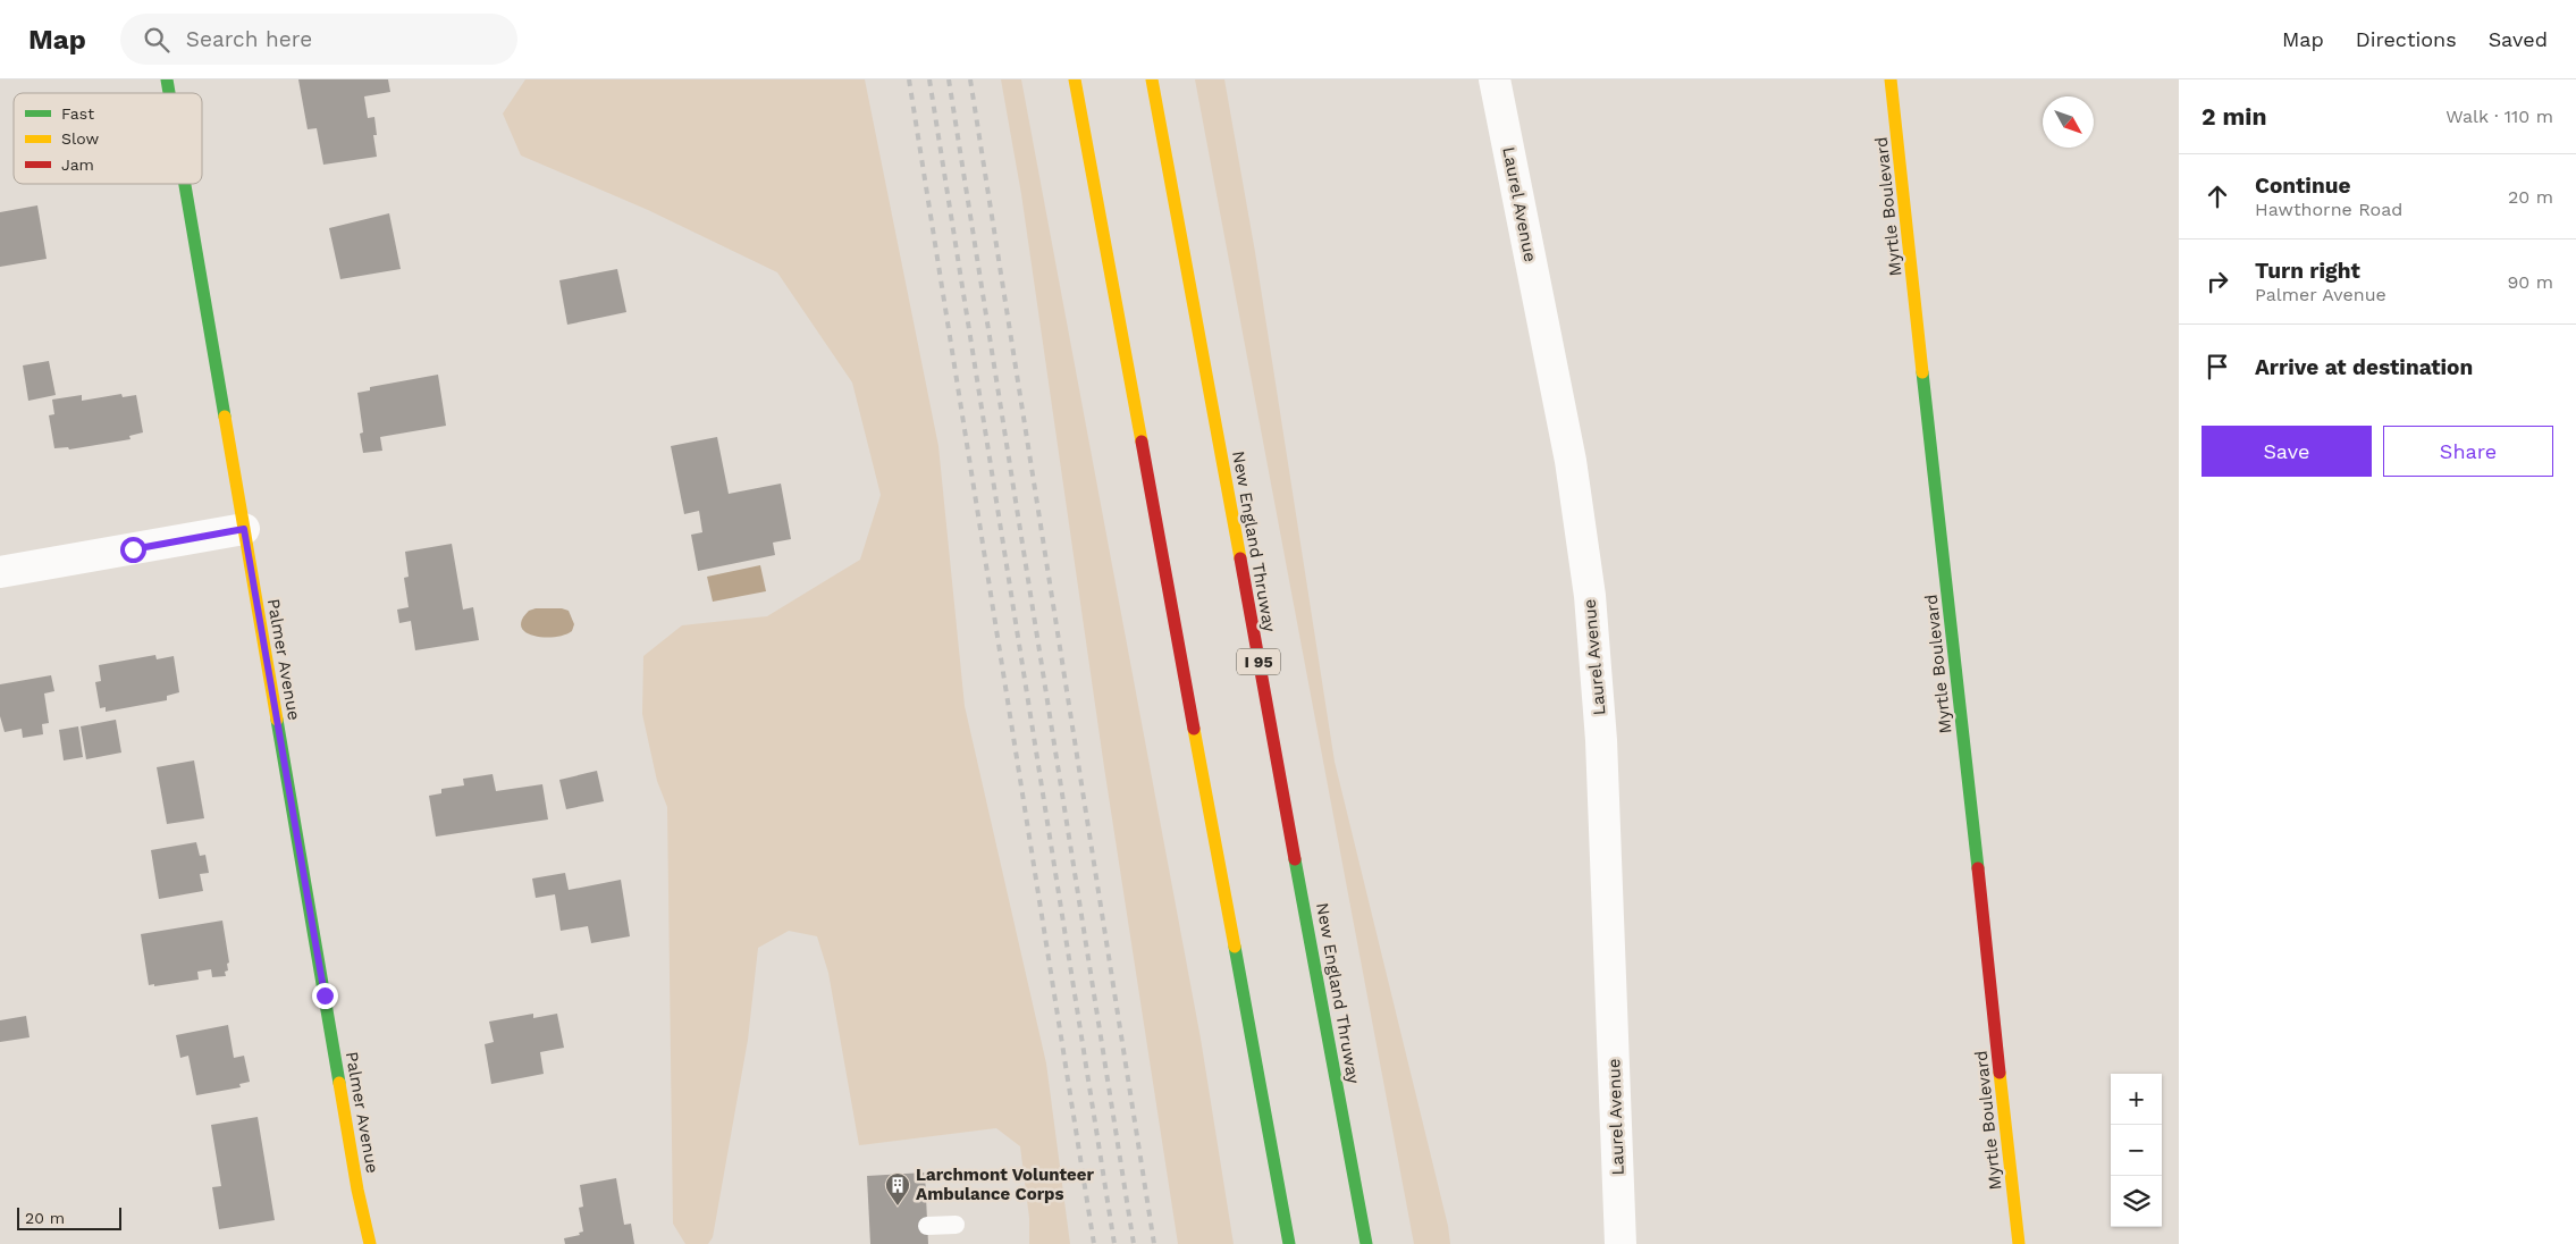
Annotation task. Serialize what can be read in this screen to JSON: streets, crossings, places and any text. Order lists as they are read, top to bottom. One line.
{"streets":{"main road":["Myrtle Boulevard","New England Thruway","Palmer Avenue","I 95"],"street":["Laurel Avenue"]},"places":{"building":["Larchmont Volunteer Ambulance Corps"]},"legend":["Fast","Slow","Jam"],"scale_bar":"20 m","north":"bottom right","page":{"header":"Map","search":"Search here","nav":["Map","Directions","Saved"],"heading":["2 min","Walk · 110 m"],"list":[["Continue","Hawthorne Road","20 m"],["Turn right","Palmer Avenue","90 m"],"Arrive at destination"],"buttons":["Save","Share"],"map_buttons":["+","−"],"scale":"20 m"}}
